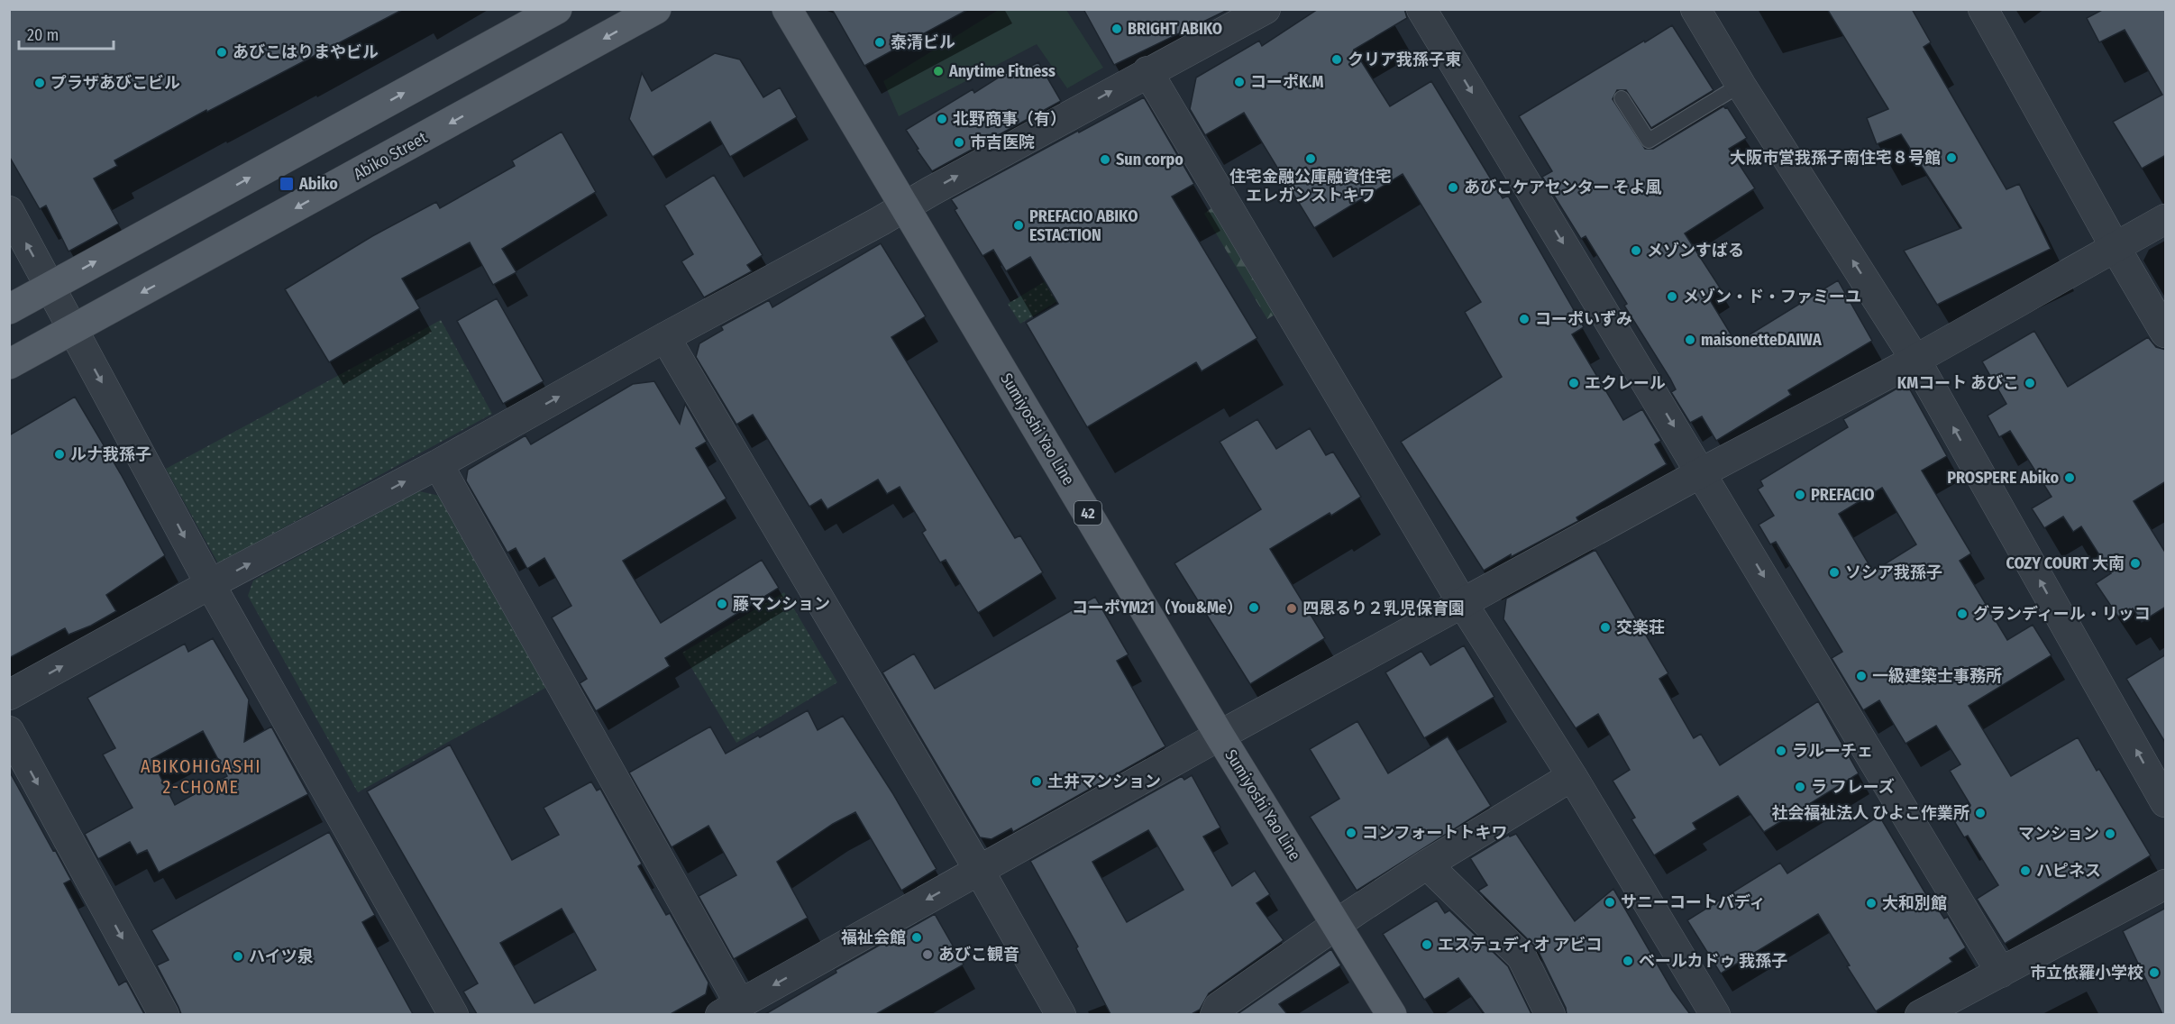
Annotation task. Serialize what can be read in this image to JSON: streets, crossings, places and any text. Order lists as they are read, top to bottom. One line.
{"streets":{"main road":["Abiko Street","Sumiyoshi Yao Line","42"]},"districts":["ABIKOHIGASHI 2-CHOME"],"places":{"other":["BRIGHT ABIKO","泰清ビル","あびこはりまやビル","クリア我孫子東","Anytime Fitness","コーポK.M","プラザあびこビル","北野商事（有）","市吉医院","大阪市営我孫子南住宅８号館","住宅金融公庫融資住宅 エレガンストキワ","Sun corpo","あびこケアセンター そよ風","PREFACIO ABIKO ESTACTION","メゾンすばる","メゾン・ド・ファミーユ","コーポいずみ","maisonetteDAIWA","エクレール","KMコート あびこ","ルナ我孫子","PROSPERE Abiko","PREFACIO","COZY COURT 大南","ソシア我孫子","藤マンション","コーポYM21（You&Me）","四恩るり２乳児保育園","グランディール・リッコ","交楽荘","一級建築士事務所","ラルーチェ","土井マンション","ラ フレーズ","社会福祉法人 ひよこ作業所","コンフォートトキワ","マンション","ハピネス","サニーコートバディ","大和別館","福祉会館","エステュディオ アビコ","あびこ観音","ハイツ泉","ベールカドゥ 我孫子","市立依羅小学校"],"transit":["Abiko"]},"scale_bar":"20 m"}
